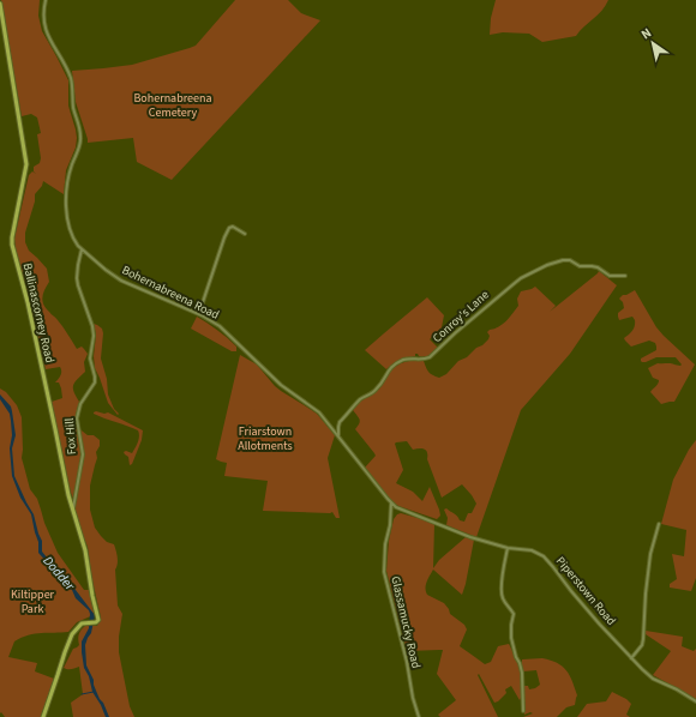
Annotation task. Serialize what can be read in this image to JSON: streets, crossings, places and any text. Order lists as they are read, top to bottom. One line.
{"streets":{"main road":["Ballinascorney Road"],"street":["Bohernabreena Road","Conroy's Lane","Fox Hill","Piperstown Road","Glassamucky Road"]},"crossings":[["Bohernabreena Road","Conroy's Lane"],["Bohernabreena Road","Fox Hill"],["Bohernabreena Road","Piperstown Road"],["Bohernabreena Road","Glassamucky Road"],["Ballinascorney Road","Fox Hill"],["Piperstown Road","Glassamucky Road"]],"water":["Dodder"],"parks":["Bohernabreena Cemetery","Friarstown Allotments","Kiltipper Park"],"north":"top left"}
